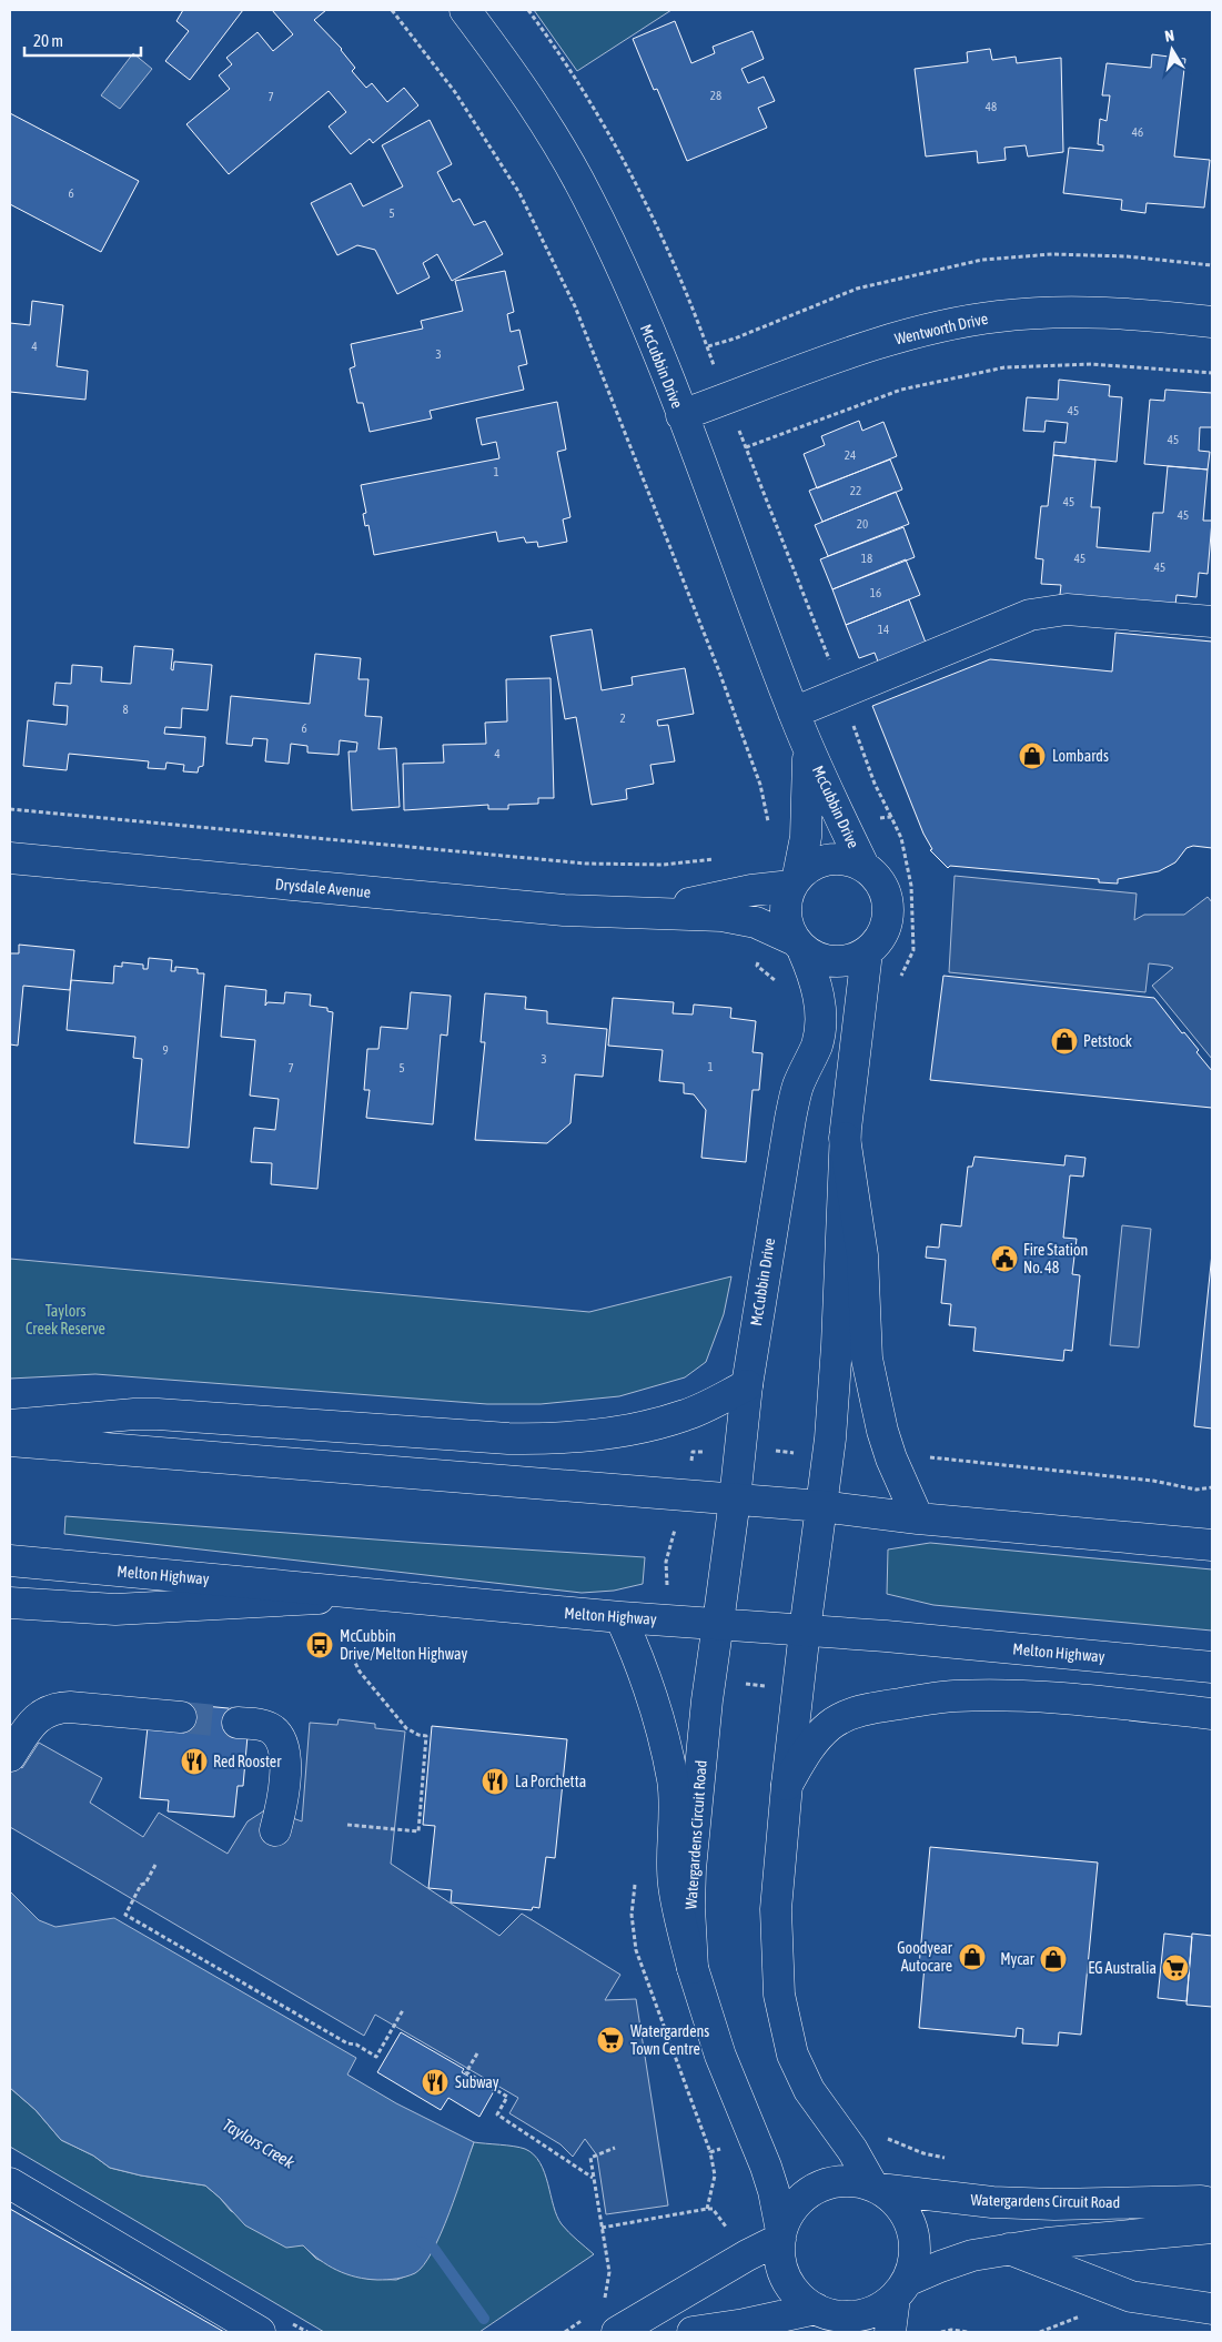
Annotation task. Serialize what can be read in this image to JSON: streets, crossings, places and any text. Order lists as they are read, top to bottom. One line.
{"streets":{"main road":["Wentworth Drive","McCubbin Drive","Drysdale Avenue","Melton Highway","Watergardens Circuit Road"]},"crossings":[["Wentworth Drive","McCubbin Drive"],["McCubbin Drive","Drysdale Avenue"],["McCubbin Drive","Melton Highway"],["McCubbin Drive","Watergardens Circuit Road"],["Melton Highway","Watergardens Circuit Road"]],"water":["Taylors Creek"],"parks":["Taylors Creek Reserve"],"places":{"shop":["Lombards","Petstock","Goodyear Autocare","Mycar"],"public building":["Fire Station No. 48"],"bus stop":["McCubbin Drive/Melton Highway"],"restaurant":["Red Rooster","La Porchetta","Subway"],"supermarket":["EG Australia","Watergardens Town Centre"]},"house_numbers":["28","7","48","46","6","5","4","3","45","45","24","1","22","45","45","20","18","45","45","16","14","8","2","6","4","9","3","1","7","5"],"scale_bar":"20 m","north":"top"}
